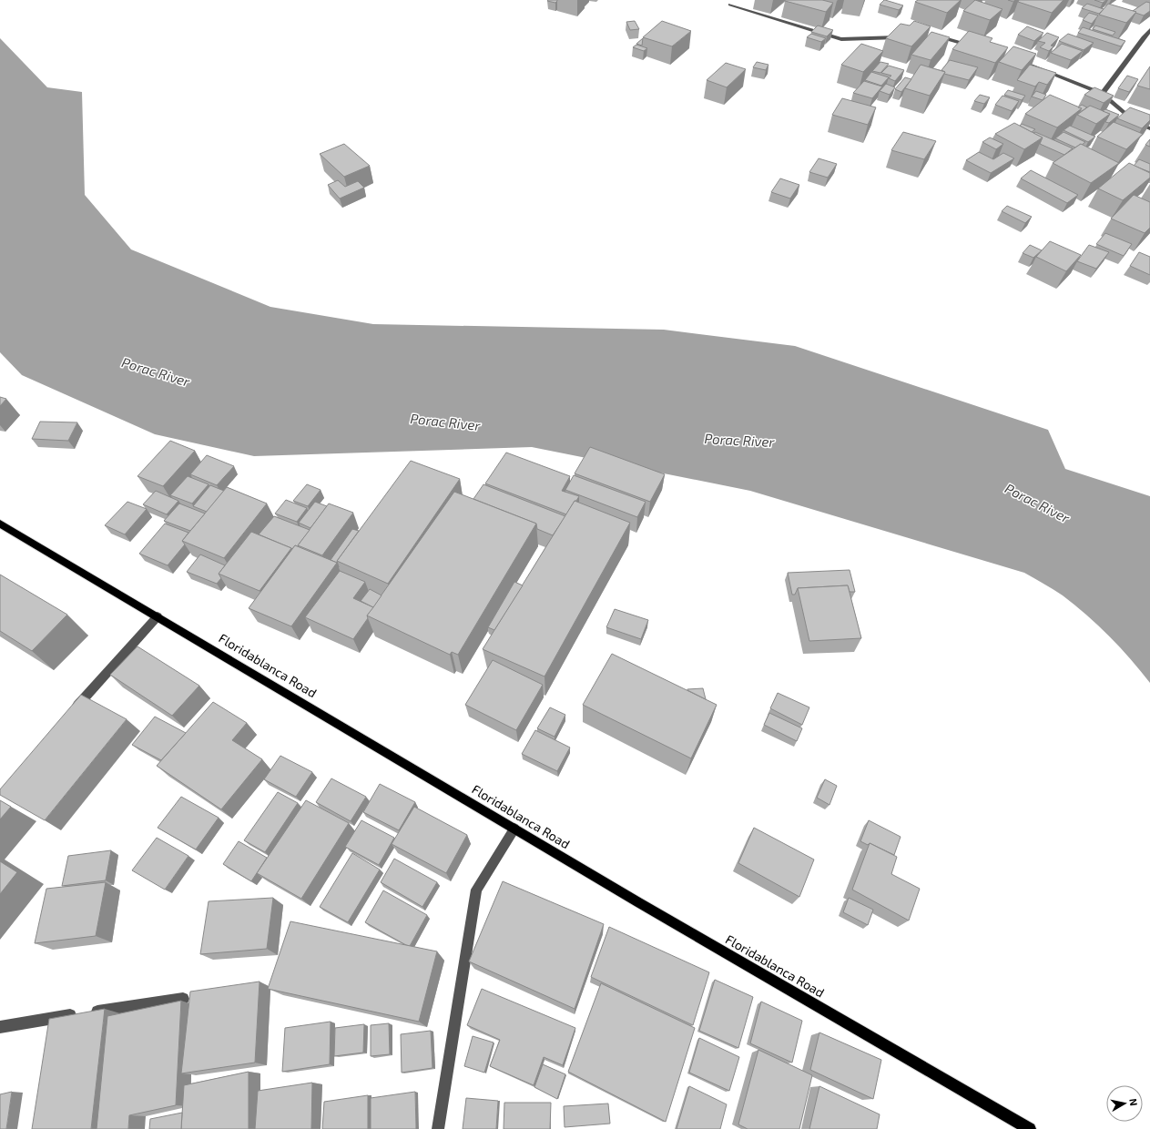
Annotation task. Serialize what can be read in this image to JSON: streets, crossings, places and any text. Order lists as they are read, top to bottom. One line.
{"streets":{"main road":["Floridablanca Road"]},"water":["Porac River"],"north":"right"}
